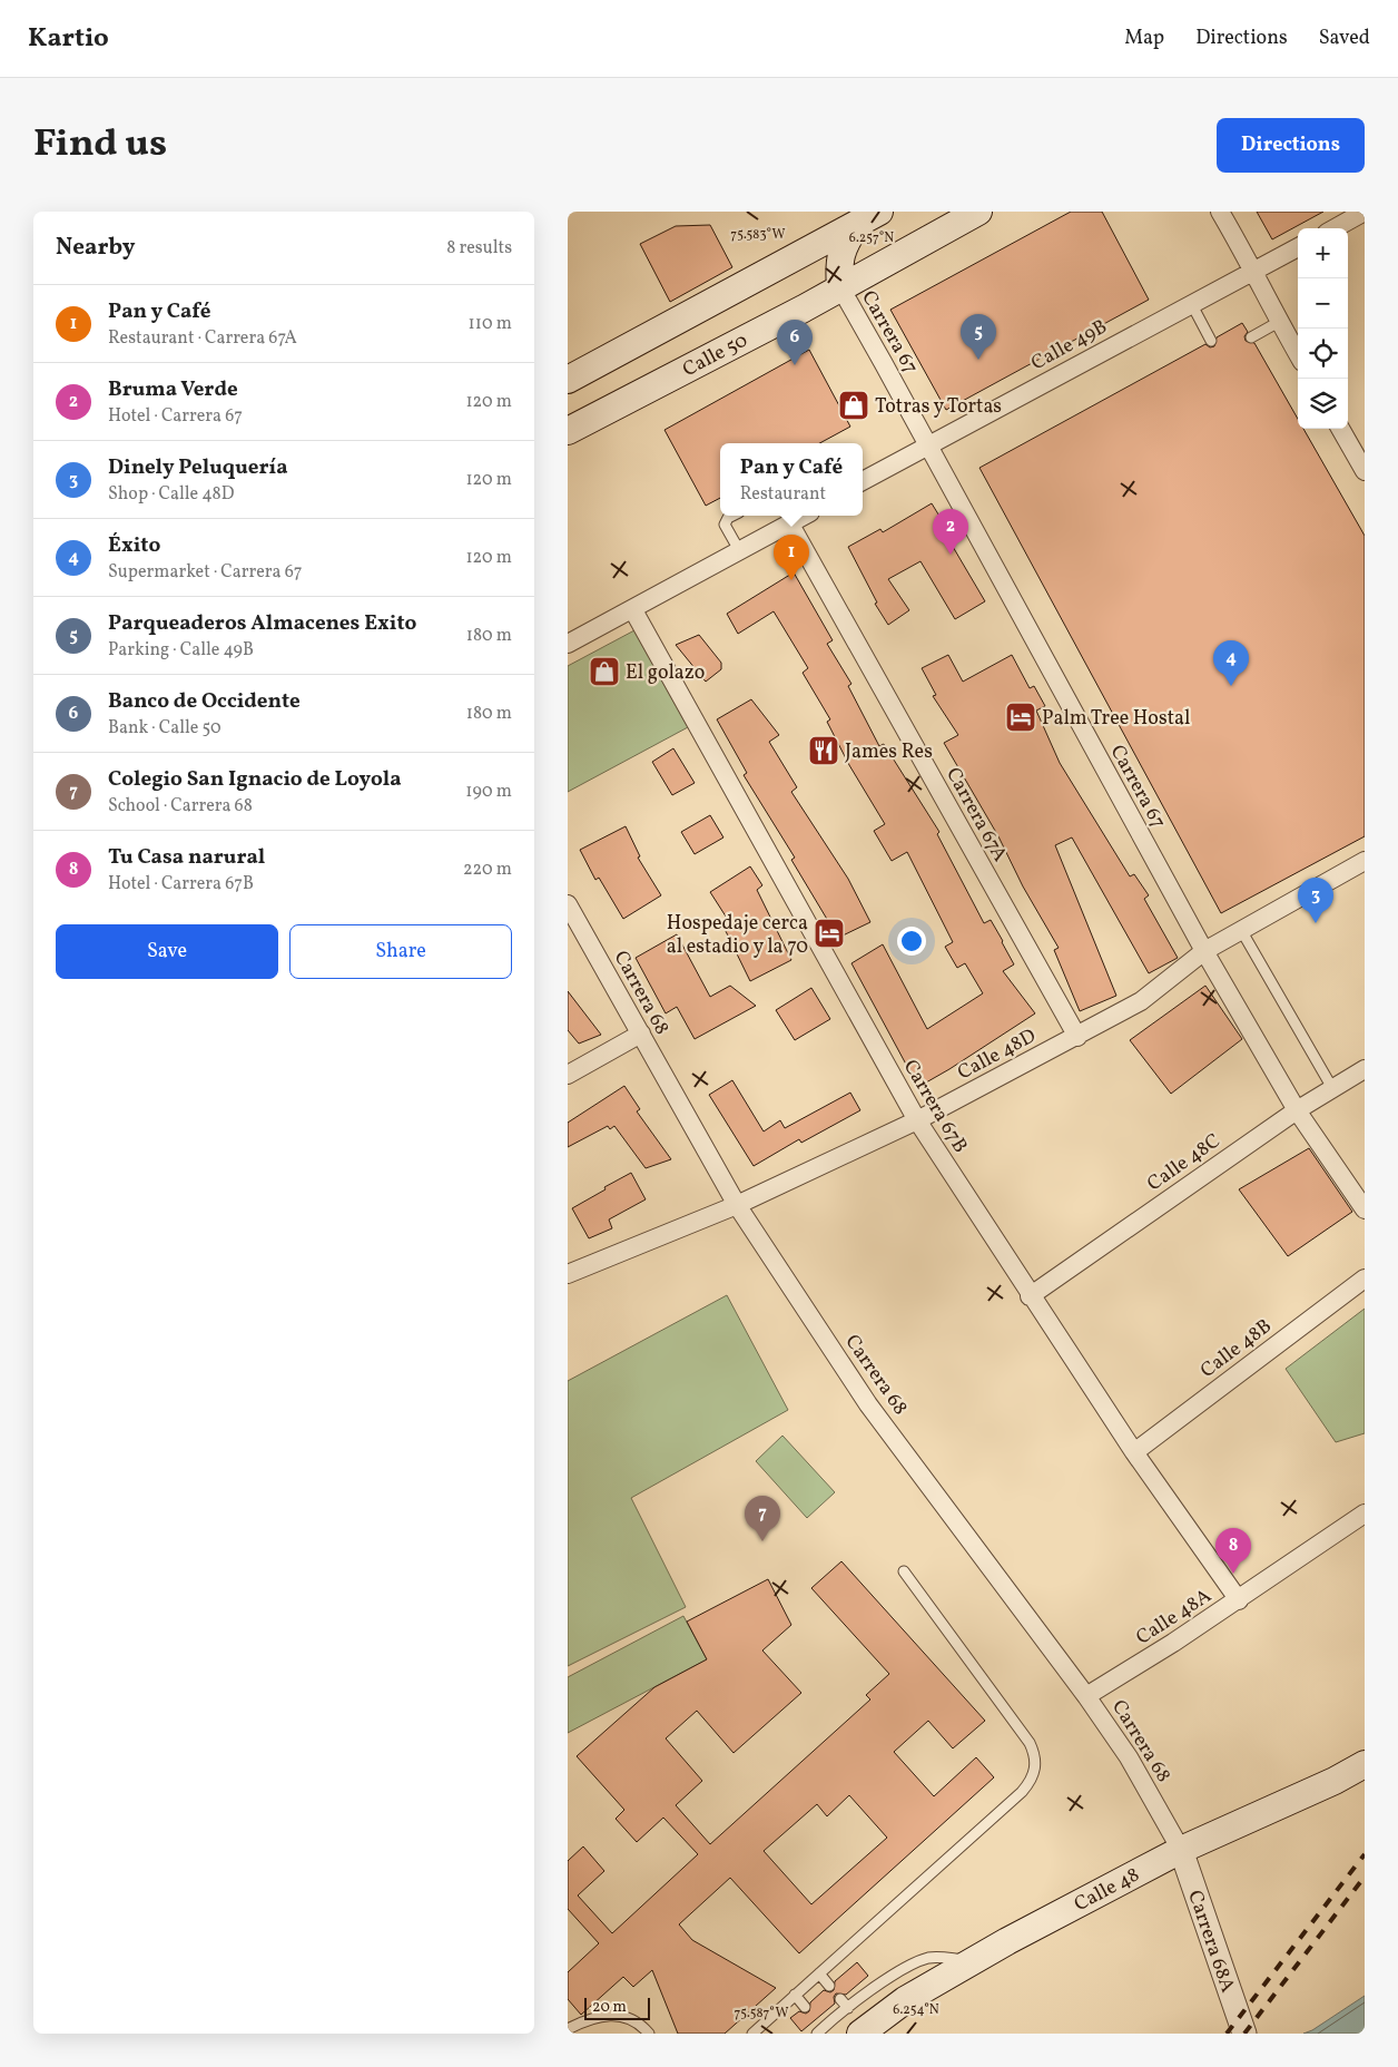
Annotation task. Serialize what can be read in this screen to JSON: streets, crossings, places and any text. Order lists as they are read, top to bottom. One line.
{"streets":{"main road":["Calle 50","Calle 48"],"street":["Carrera 67","Calle 49B","Carrera 67A","Carrera 68","Calle 48D","Carrera 67B","Calle 48C","Calle 48B","Calle 48A","Carrera 68A"]},"crossings":[["Carrera 67","Calle 49B"],["Carrera 67","Calle 50"],["Carrera 67","Calle 48D"],["Carrera 67","Calle 48C"],["Carrera 67A","Calle 48D"],["Carrera 68","Calle 48D"],["Carrera 68","Calle 48A"],["Carrera 68","Calle 48"],["Carrera 68","Carrera 68A"],["Calle 48D","Carrera 67B"],["Carrera 67B","Calle 48C"],["Carrera 67B","Calle 48B"],["Carrera 67B","Calle 48A"],["Calle 48","Carrera 68A"]],"places":{"shop":["Totras y Tortas","El golazo"],"hotel":["Palm Tree Hostal","Hospedaje cerca al estadio y la 70"],"restaurant":["James Res"]},"scale_bar":"20 m","page":{"header":"Kartio","nav":["Map","Directions","Saved"],"title":"Find us","buttons":["Directions",["Save","Share"]],"heading":["Nearby","8 results"],"map_buttons":["+","−"],"list":[{"mark":"1","name":"Pan y Café","note":"Restaurant · Carrera 67A","value":"110 m"},{"mark":"2","name":"Bruma Verde","note":"Hotel · Carrera 67","value":"120 m"},{"mark":"3","name":"Dinely Peluquería","note":"Shop · Calle 48D","value":"120 m"},{"mark":"4","name":"Éxito","note":"Supermarket · Carrera 67","value":"120 m"},{"mark":"5","name":"Parqueaderos Almacenes Exito","note":"Parking · Calle 49B","value":"180 m"},{"mark":"6","name":"Banco de Occidente","note":"Bank · Calle 50","value":"180 m"},{"mark":"7","name":"Colegio San Ignacio de Loyola","note":"School · Carrera 68","value":"190 m"},{"mark":"8","name":"Tu Casa narural","note":"Hotel · Carrera 67B","value":"220 m"}],"pins":["5","6","2","1","4","3","7","8"],"popup":["Pan y Café","Restaurant"],"scale":"20 m"},"coordinates":["75.583°W","6.257°N","6.254°N","75.587°W"]}
